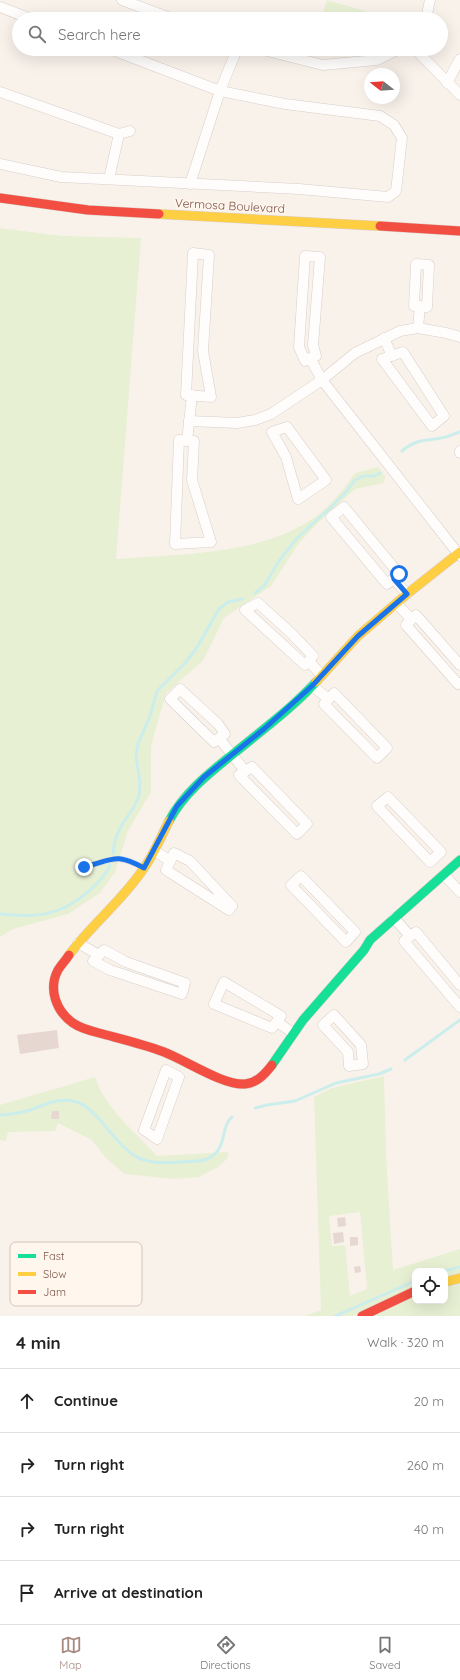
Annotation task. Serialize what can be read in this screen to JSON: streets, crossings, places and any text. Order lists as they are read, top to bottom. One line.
{"streets":{"street":["Vermosa Boulevard"]},"legend":["Fast","Slow","Jam"],"north":"left","page":{"search":"Search here","heading":["4 min","Walk · 320 m"],"list":[["Continue","20 m"],["Turn right","260 m"],["Turn right","40 m"],"Arrive at destination"],"nav":["Map","Directions","Saved"]}}
